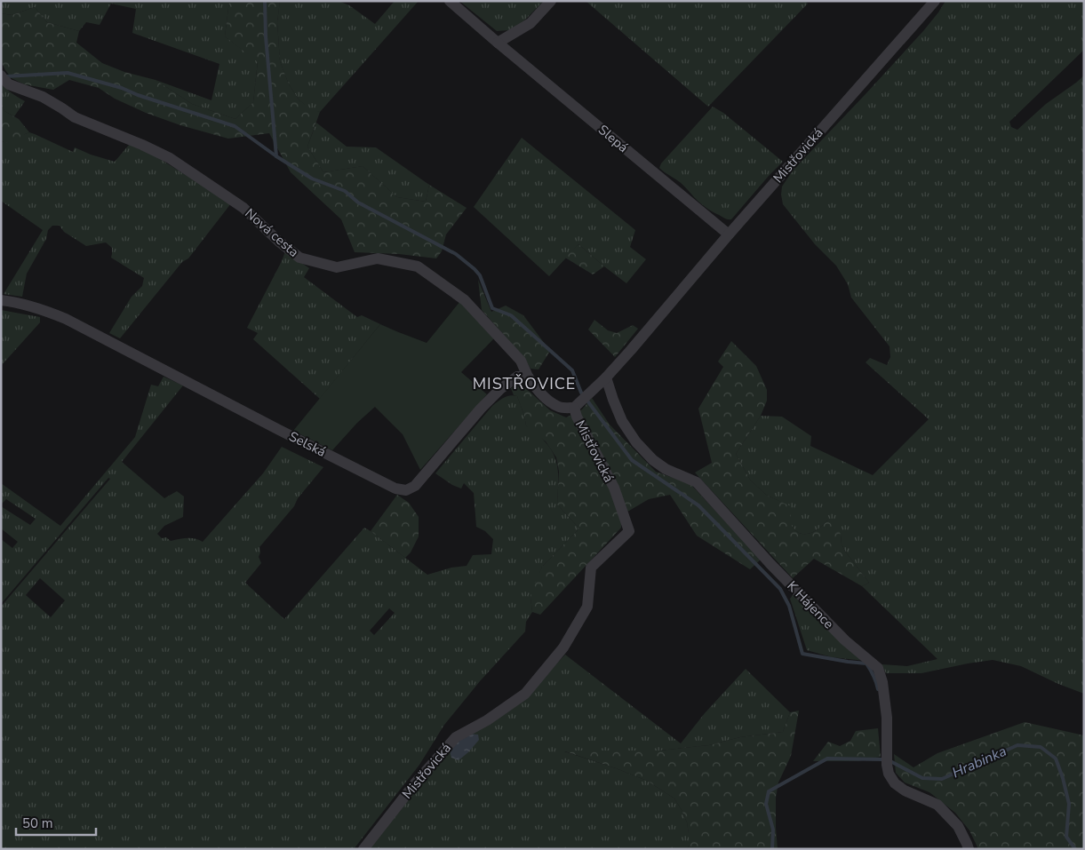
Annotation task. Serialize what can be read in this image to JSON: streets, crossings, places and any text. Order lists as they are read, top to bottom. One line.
{"streets":{"street":["Slepá","Mistřovická","Nová cesta","Selská","K Hájence"]},"crossings":[["Slepá","Mistřovická"],["Mistřovická","K Hájence"],["Nová cesta","Selská"]],"districts":["MISTŘOVICE"],"water":["Hrabinka"],"scale_bar":"50 m"}
